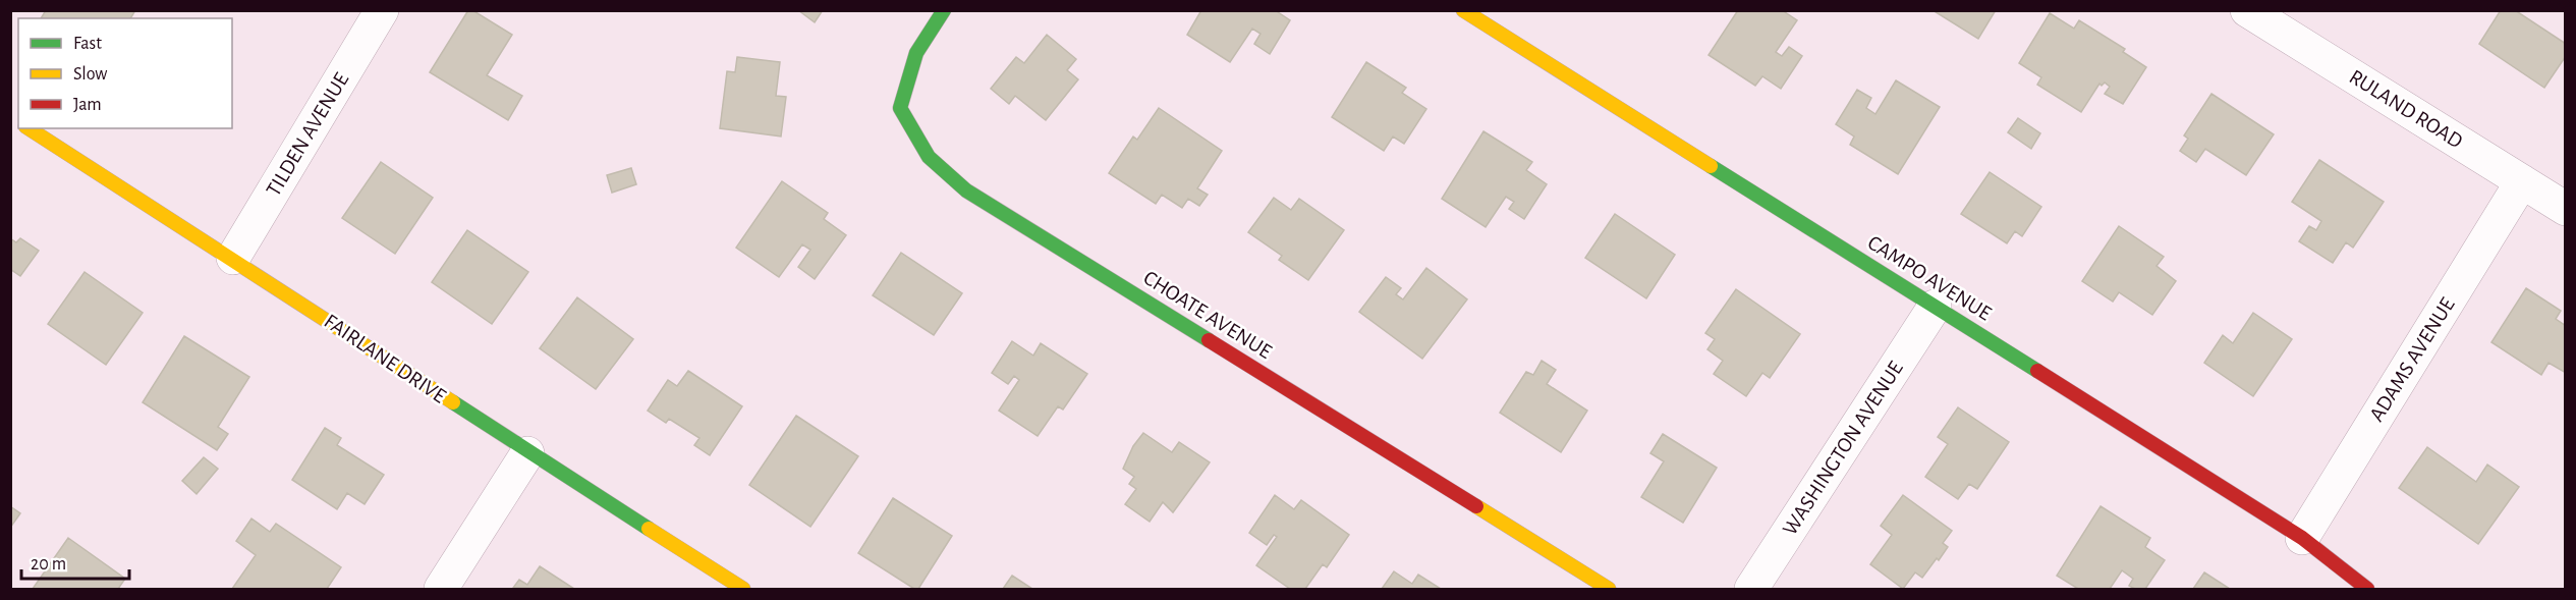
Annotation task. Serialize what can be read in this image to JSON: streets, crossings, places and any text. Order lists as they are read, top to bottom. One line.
{"streets":{"street":["RULAND ROAD","TILDEN AVENUE","CAMPO AVENUE","CHOATE AVENUE","FAIRLANE DRIVE","ADAMS AVENUE","WASHINGTON AVENUE"]},"crossings":[["RULAND ROAD","ADAMS AVENUE"],["TILDEN AVENUE","FAIRLANE DRIVE"],["CAMPO AVENUE","ADAMS AVENUE"],["CAMPO AVENUE","WASHINGTON AVENUE"]],"legend":["Fast","Slow","Jam"],"scale_bar":"20 m"}
